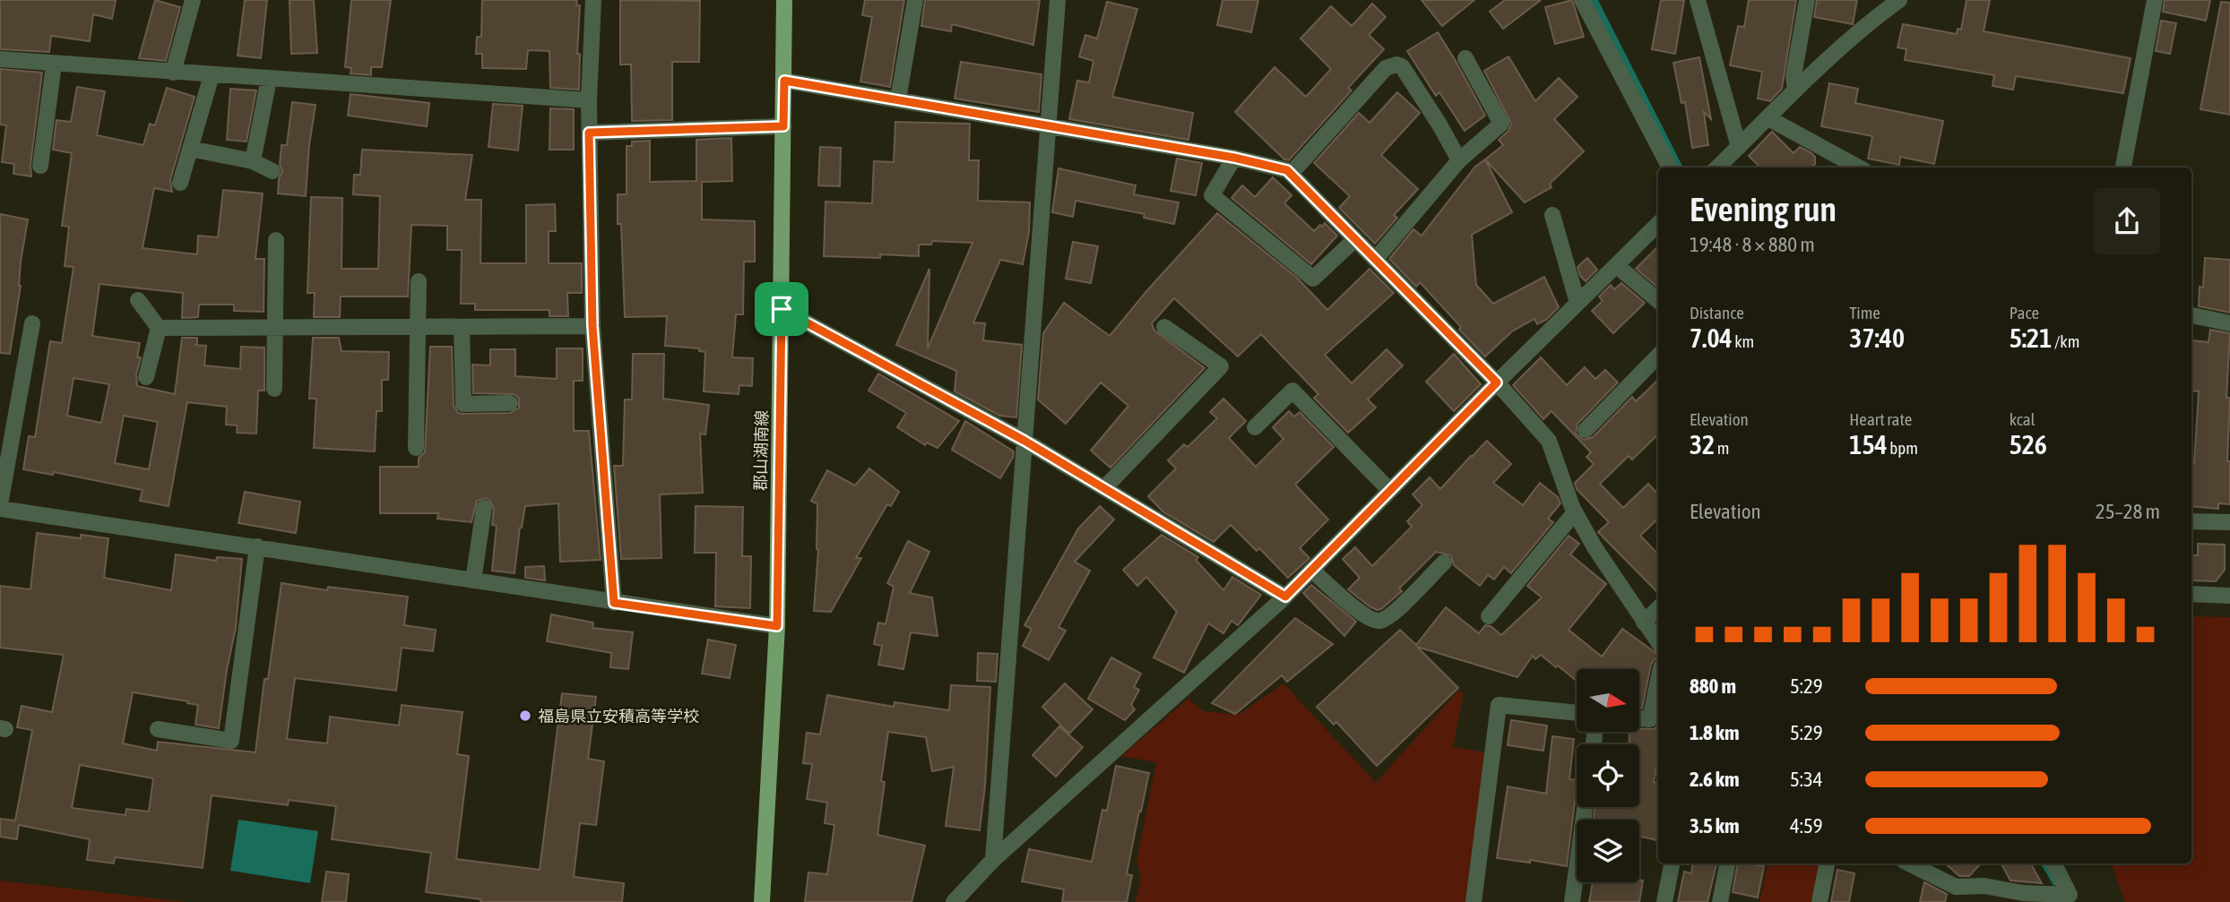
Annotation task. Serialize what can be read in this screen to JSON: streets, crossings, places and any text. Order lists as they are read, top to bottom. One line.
{"streets":{"main road":["郡山湖南線"]},"places":["福島県立安積高等学校"],"north":"right","page":{"heading":["Evening run","19:48 · 8 × 880 m"],"stats":[["Distance","7.04 km"],["Time","37:40"],["Pace","5:21 /km"],["Elevation","32 m"],["Heart rate","154 bpm"],["kcal","526"]],"chart":["Elevation","25–28 m"],"list":[{"name":"880 m","note":"5:29"},{"name":"1.8 km","note":"5:29"},{"name":"2.6 km","note":"5:34"},{"name":"3.5 km","note":"4:59"}]}}
